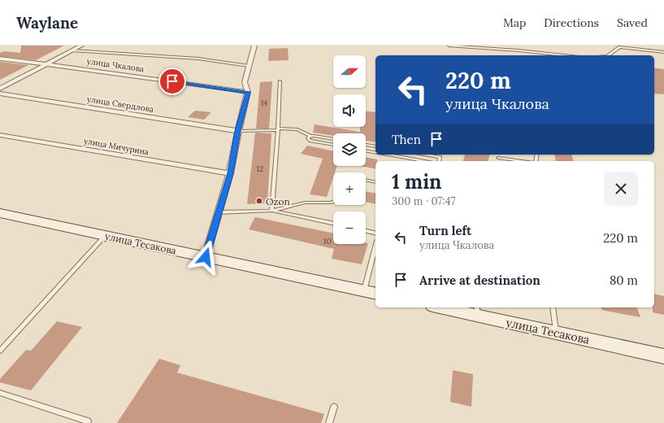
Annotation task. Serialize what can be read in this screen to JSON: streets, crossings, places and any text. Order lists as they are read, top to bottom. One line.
{"streets":{"main road":["улица Тесакова"],"street":["улица Чкалова","улица Свердлова","улица Мичурина"]},"places":["Ozon"],"house_numbers":["14","12","10"],"north":"right","page":{"header":"Waylane","nav":["Map","Directions","Saved"],"map_buttons":["+","−"],"turn":["220 m","улица Чкалова"],"then":"Then","heading":["1 min","300 m · 07:47"],"list":[{"name":"Turn left","note":"улица Чкалова","value":"220 m"},{"name":"Arrive at destination","value":"80 m"}]}}
